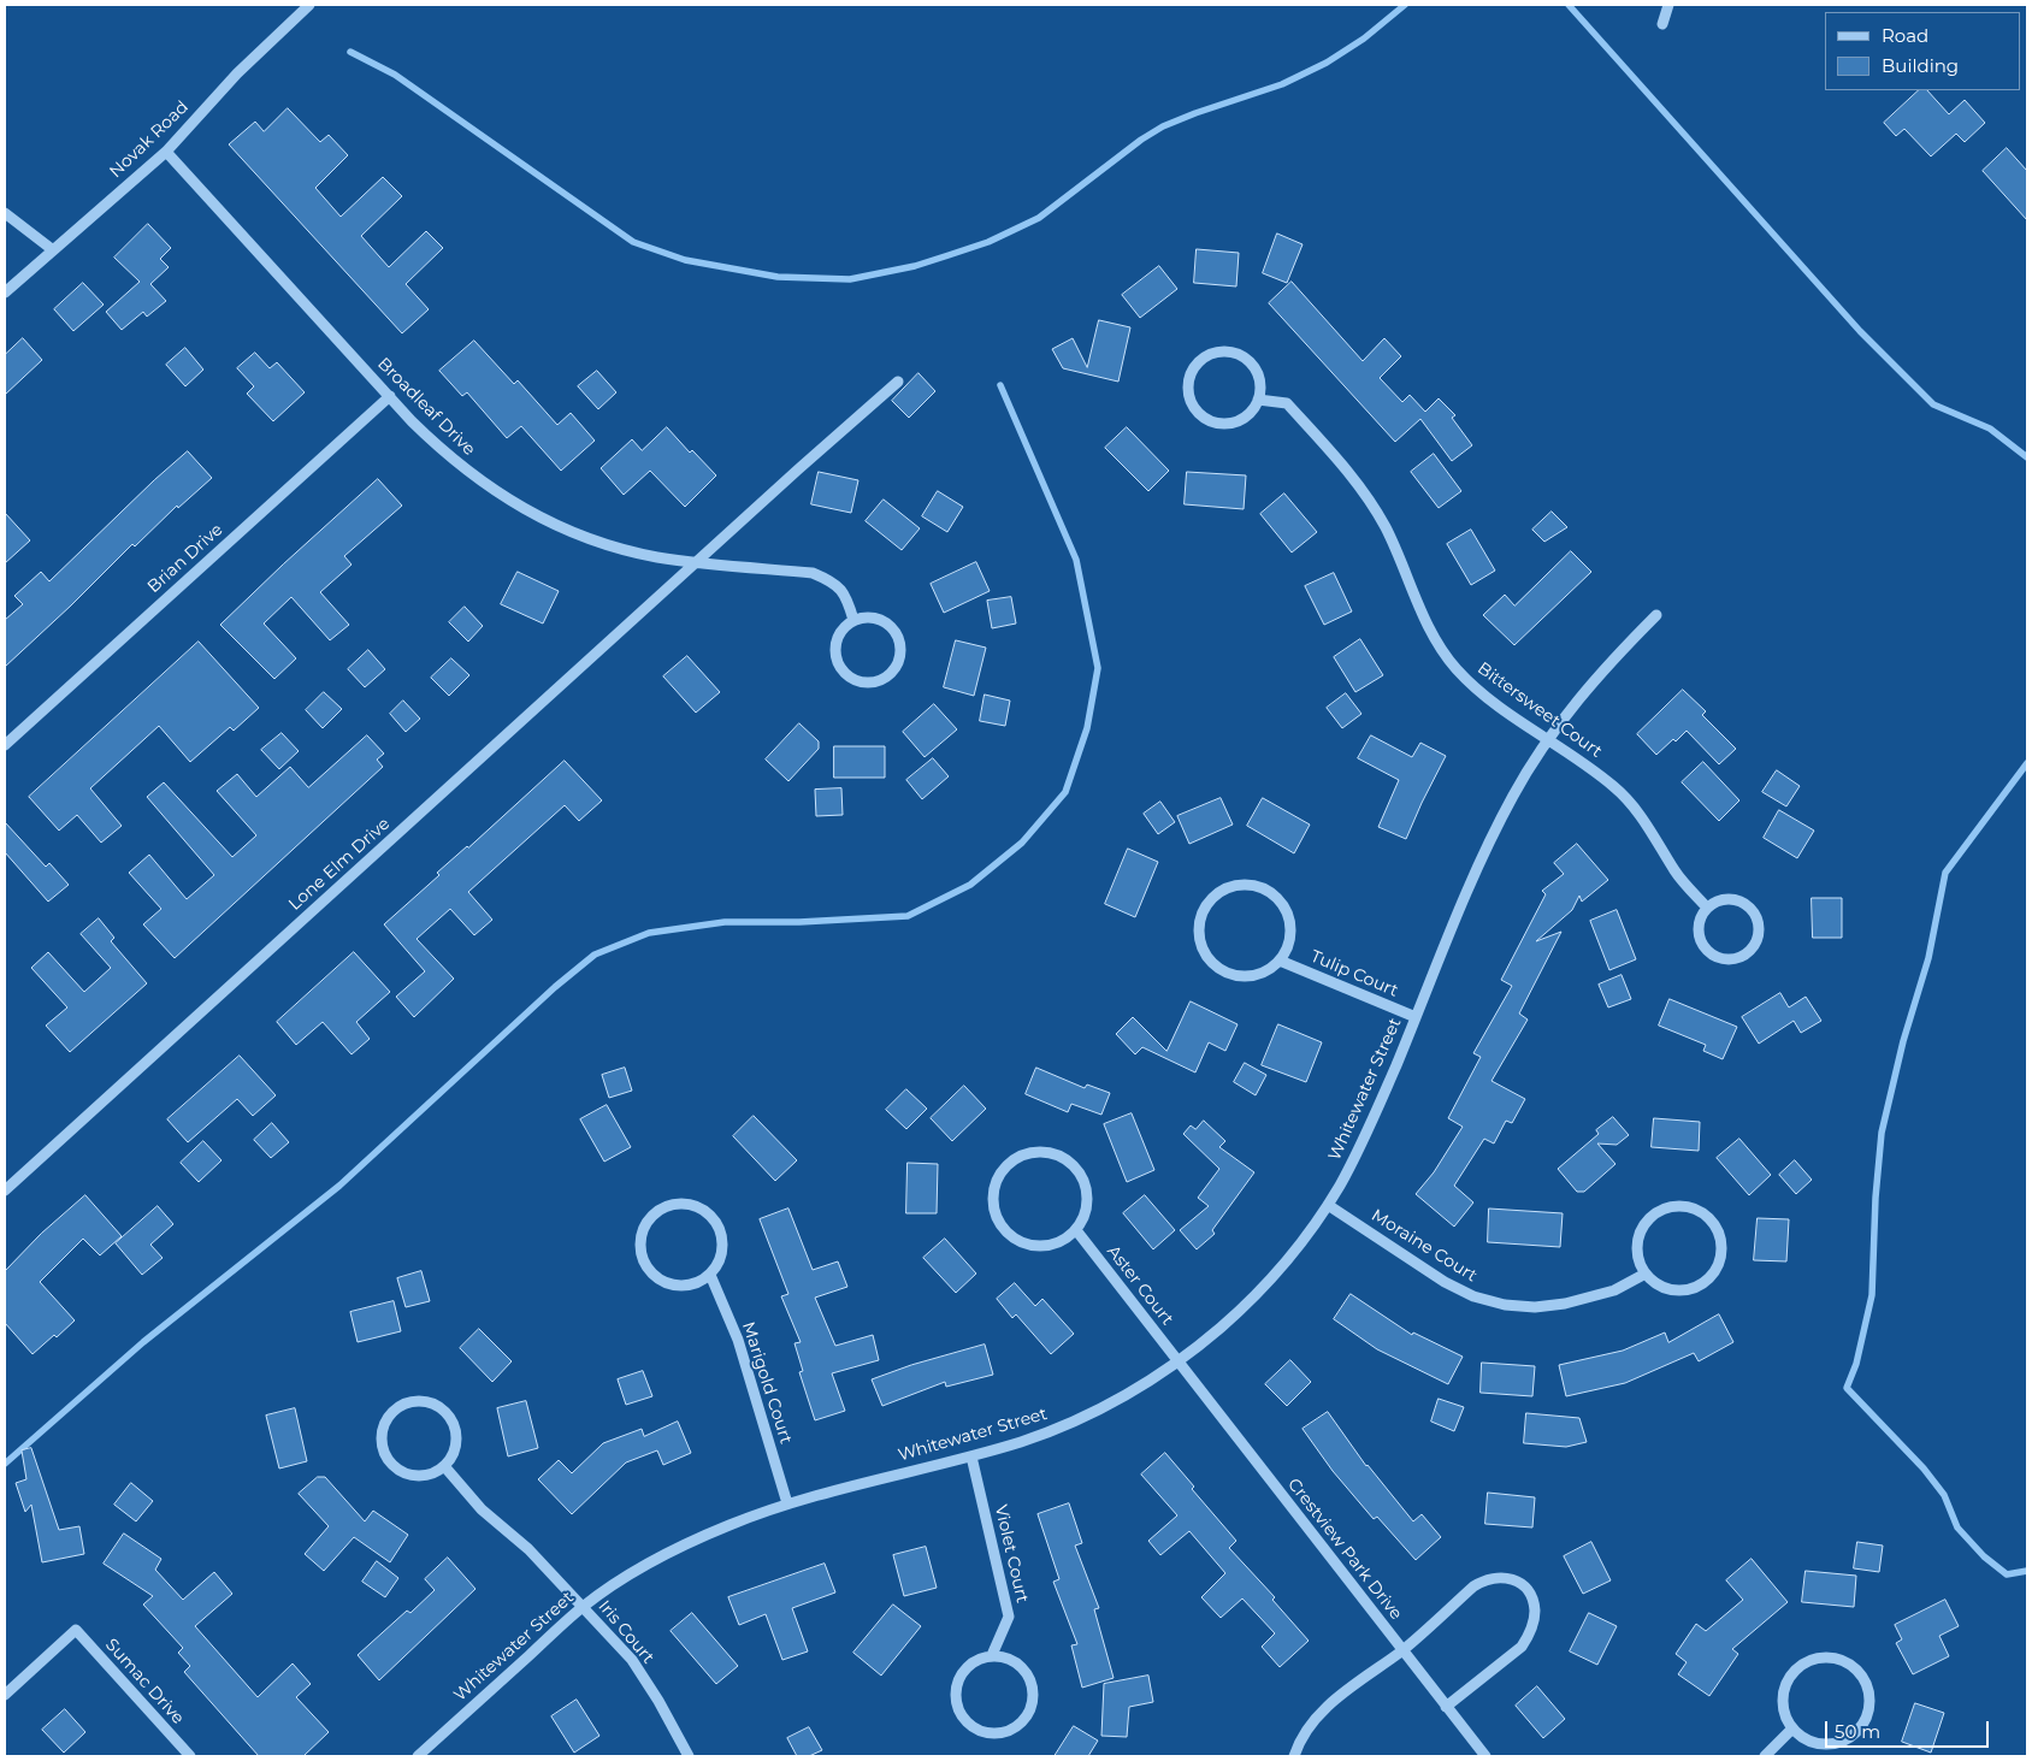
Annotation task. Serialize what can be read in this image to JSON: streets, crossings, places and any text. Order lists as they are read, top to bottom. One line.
{"streets":{"street":["Novak Road","Broadleaf Drive","Brian Drive","Bittersweet Court","Lone Elm Drive","Tulip Court","Whitewater Street","Moraine Court","Aster Court","Marigold Court","Crestview Park Drive","Violet Court","Iris Court","Sumac Drive"]},"crossings":[["Novak Road","Broadleaf Drive"],["Broadleaf Drive","Brian Drive"],["Broadleaf Drive","Lone Elm Drive"],["Bittersweet Court","Whitewater Street"],["Tulip Court","Whitewater Street"],["Whitewater Street","Moraine Court"],["Whitewater Street","Aster Court"],["Whitewater Street","Marigold Court"],["Whitewater Street","Crestview Park Drive"],["Whitewater Street","Violet Court"],["Whitewater Street","Iris Court"],["Aster Court","Crestview Park Drive"]],"legend":["Road","Building"],"scale_bar":"50 m"}
